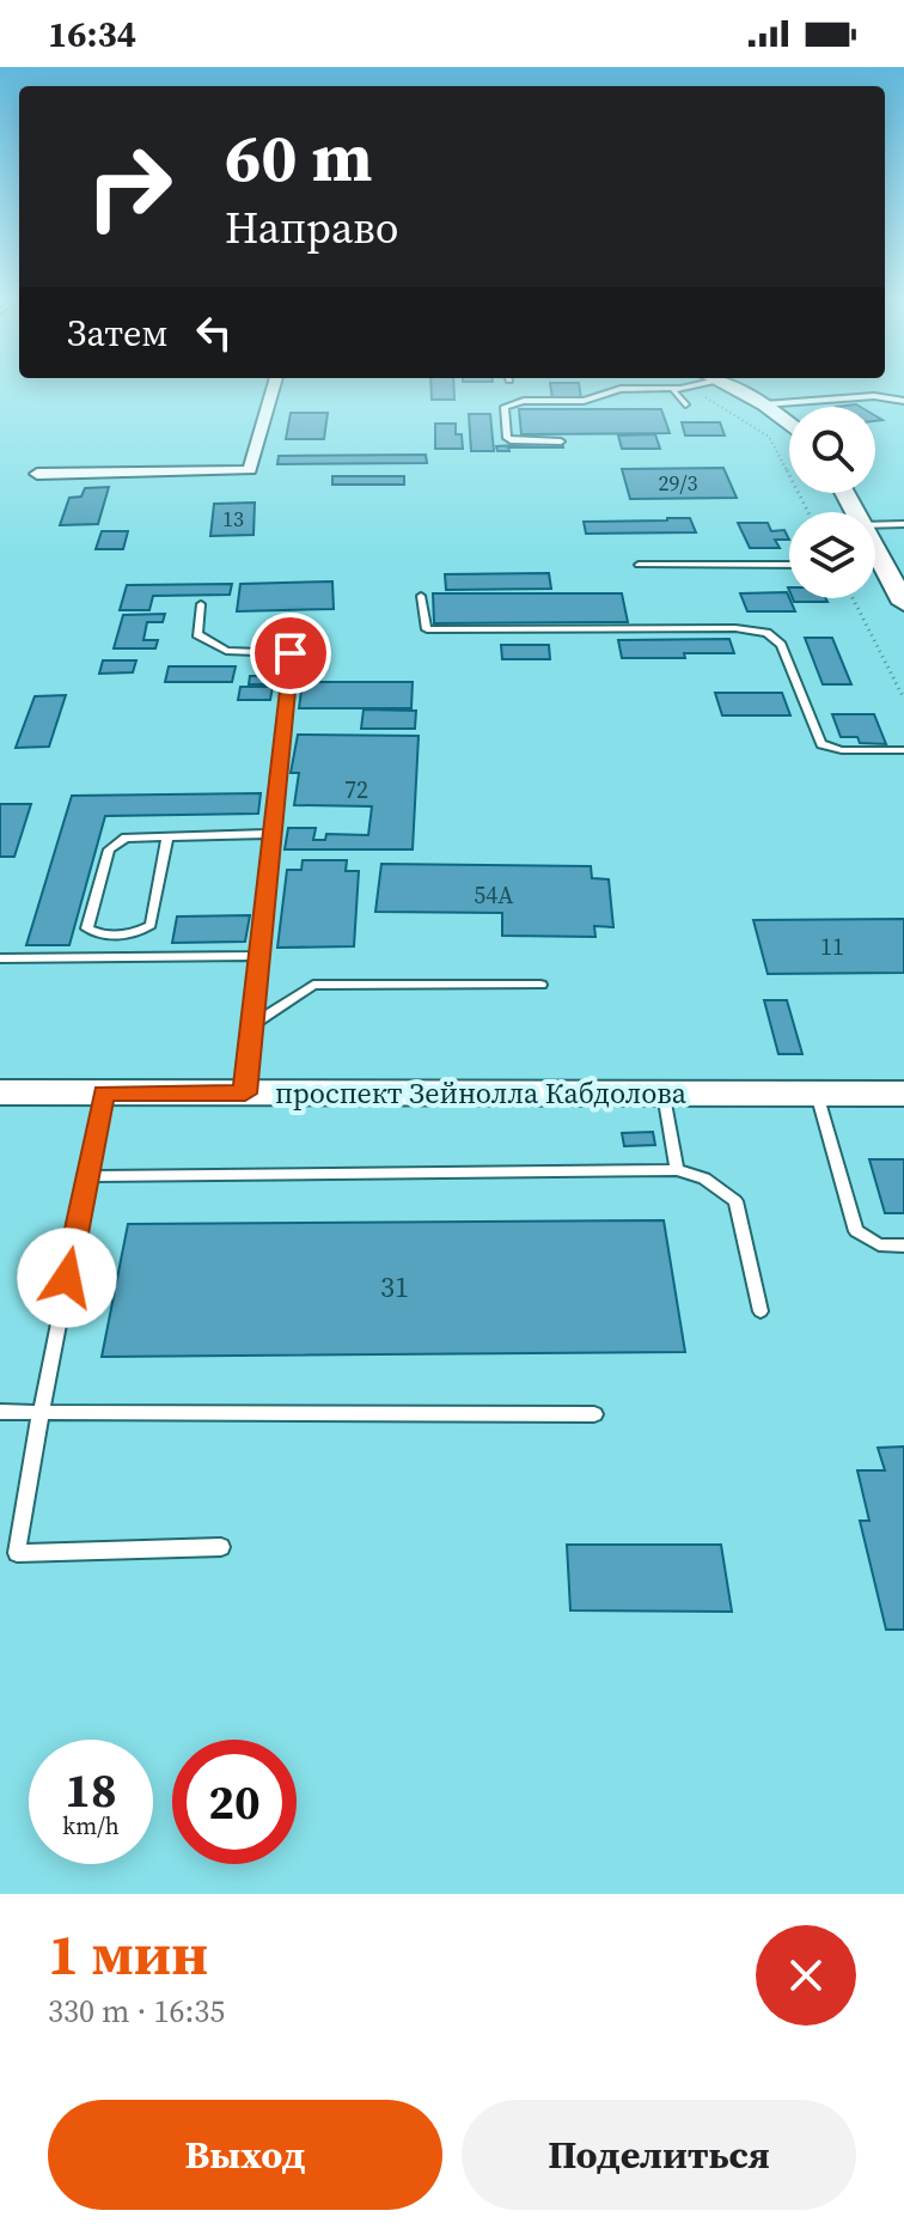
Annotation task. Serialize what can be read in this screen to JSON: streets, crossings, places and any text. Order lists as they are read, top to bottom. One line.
{"streets":{"street":["проспект Зейнолла Кабдолова"]},"house_numbers":["29/3","13","72","54А","11","31"],"page":{"status":"16:34","turn":["60 m","Направо"],"then":"Затем","speed":"18 km/h","limit":"20","heading":["1 мин","330 m · 16:35"],"buttons":["Выход","Поделиться"]}}
